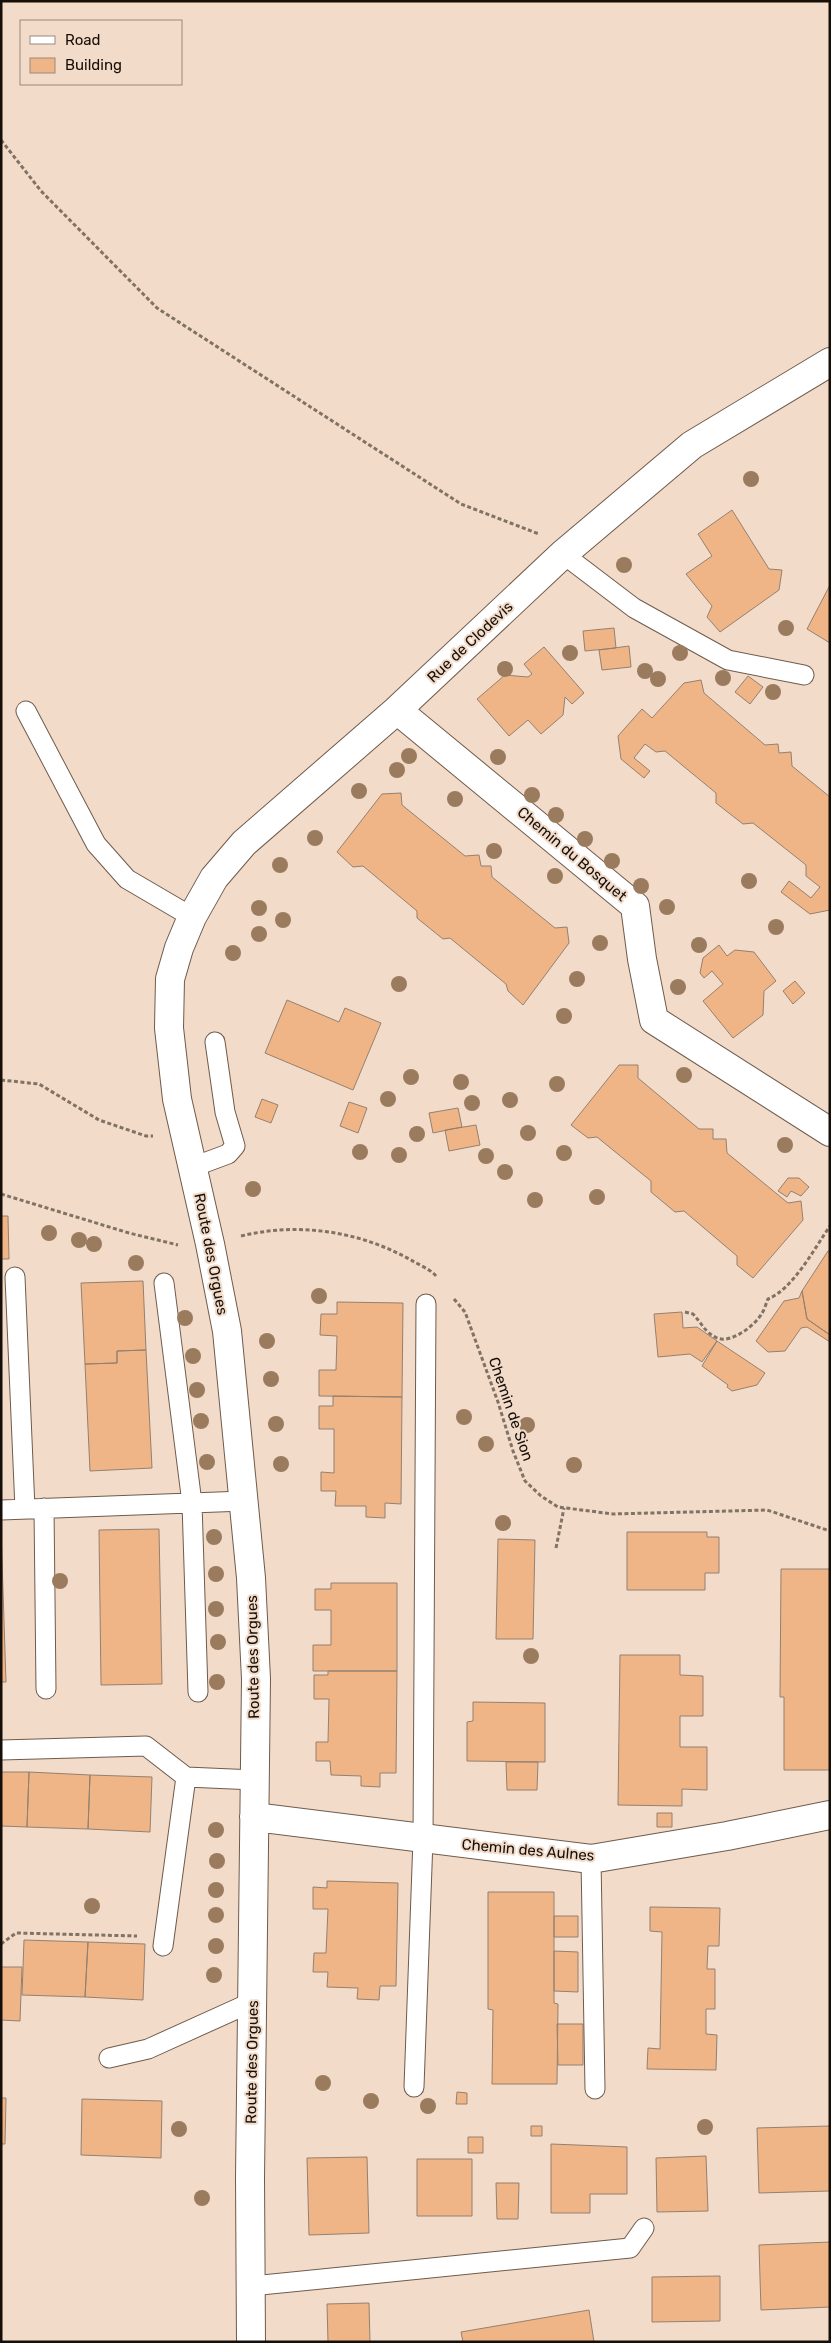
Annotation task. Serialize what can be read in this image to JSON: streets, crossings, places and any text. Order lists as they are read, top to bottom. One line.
{"streets":{"street":["Rue de Clodevis","Chemin du Bosquet","Route des Orgues","Chemin des Aulnes"],"path":["Chemin de Sion"]},"crossings":[["Rue de Clodevis","Chemin du Bosquet"],["Rue de Clodevis","Route des Orgues"],["Route des Orgues","Chemin des Aulnes"]],"legend":["Road","Building"]}
